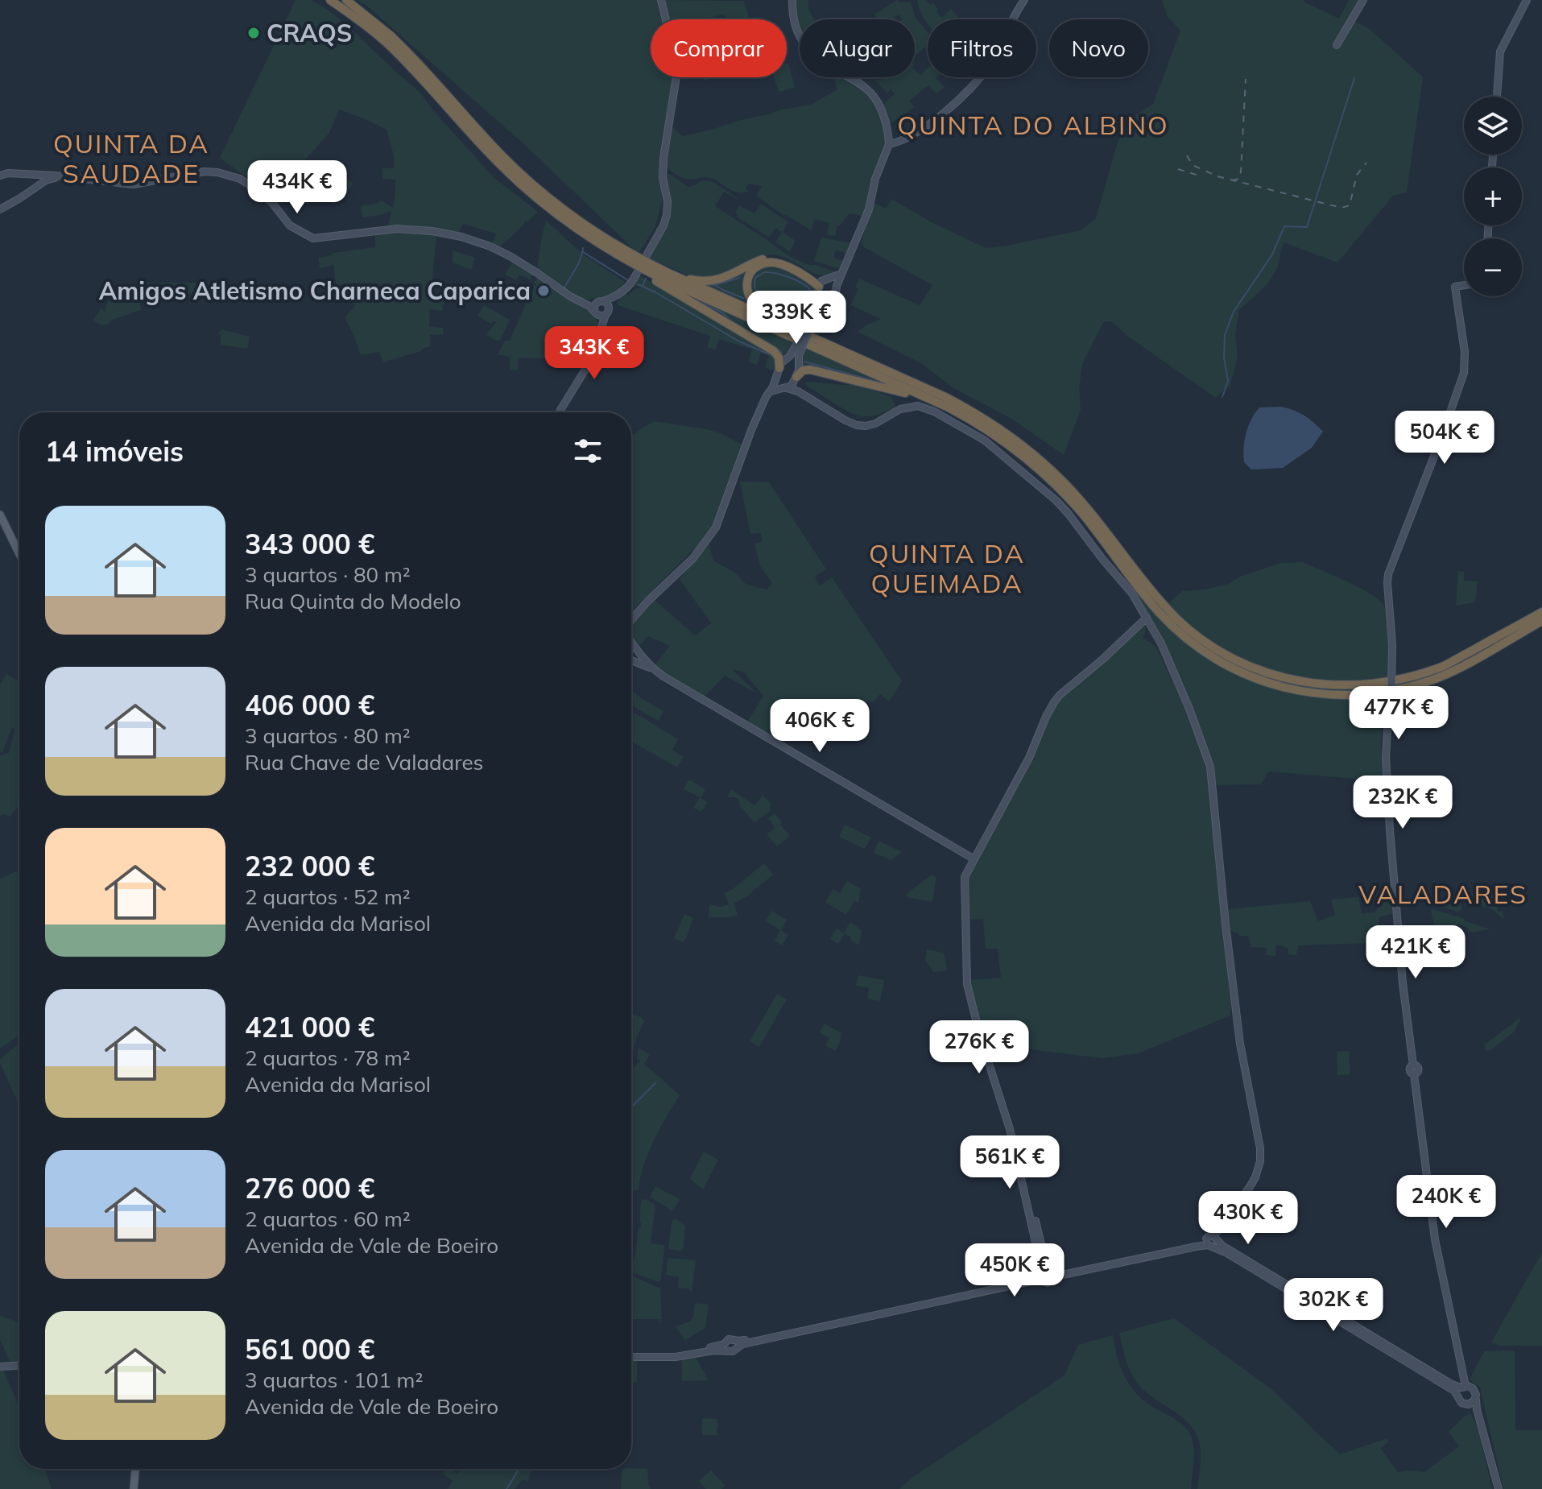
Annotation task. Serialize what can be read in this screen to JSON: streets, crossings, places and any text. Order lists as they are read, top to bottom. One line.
{"districts":["QUINTA DO ALBINO","QUINTA DA SAUDADE","QUINTA DA QUEIMADA","VALADARES"],"places":["CRAQS","Amigos Atletismo Charneca Caparica"],"page":{"chip":["Comprar","Alugar","Filtros","Novo"],"map_buttons":["+","−"],"price":["434K €","339K €","343K €","504K €","477K €","406K €","232K €","421K €","276K €","561K €","240K €","430K €","450K €","302K €"],"heading":"14 imóveis","list":[{"name":"343 000 €","note":"3 quartos · 80 m² · Rua Quinta do Modelo"},{"name":"406 000 €","note":"3 quartos · 80 m² · Rua Chave de Valadares"},{"name":"232 000 €","note":"2 quartos · 52 m² · Avenida da Marisol"},{"name":"421 000 €","note":"2 quartos · 78 m² · Avenida da Marisol"},{"name":"276 000 €","note":"2 quartos · 60 m² · Avenida de Vale de Boeiro"},{"name":"561 000 €","note":"3 quartos · 101 m² · Avenida de Vale de Boeiro"}]}}
